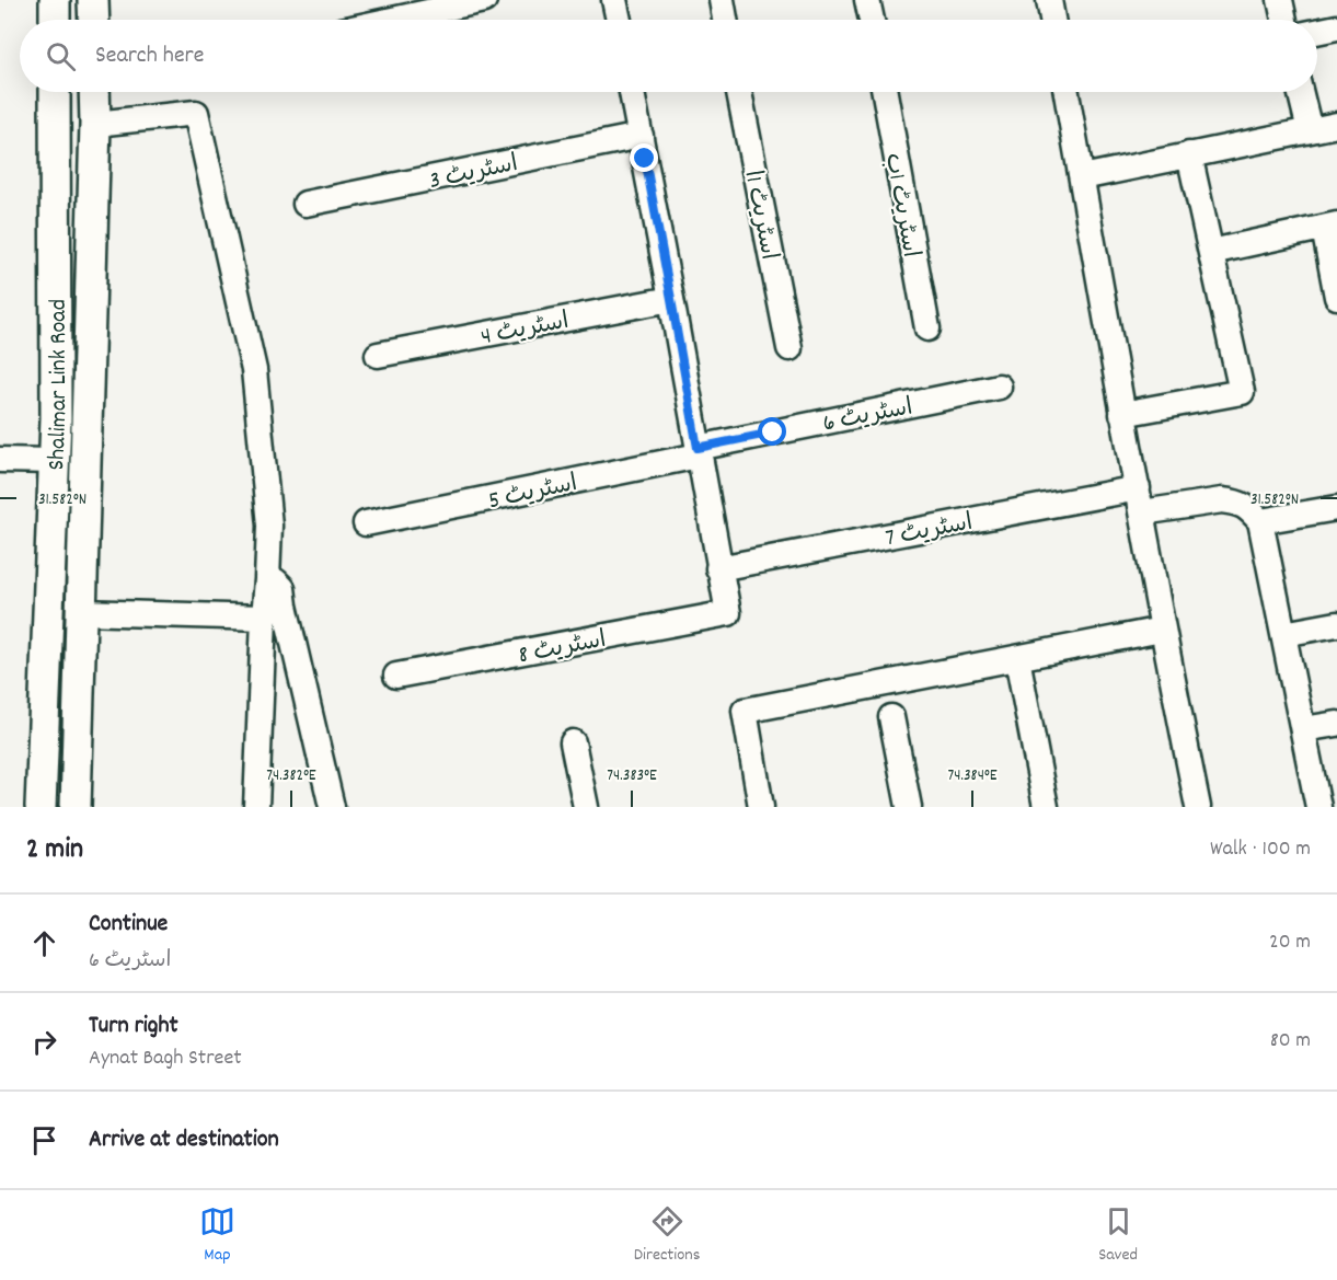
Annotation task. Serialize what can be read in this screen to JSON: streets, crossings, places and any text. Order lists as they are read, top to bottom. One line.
{"streets":{"main road":["Shalimar Link Road"],"street":["اسٹریٹ 3","اسٹریٹ 1ب","اسٹریٹ 1ا","اسٹریٹ 4","اسٹریٹ 6","اسٹریٹ 5","اسٹریٹ 7","اسٹریٹ 8"]},"crossings":[["اسٹریٹ 6","اسٹریٹ 5"],["اسٹریٹ 7","اسٹریٹ 8"]],"page":{"search":"Search here","heading":["2 min","Walk · 100 m"],"list":[["Continue","اسٹریٹ 6","20 m"],["Turn right","Aynat Bagh Street","80 m"],"Arrive at destination"],"nav":["Map","Directions","Saved"]},"coordinates":["31.582°N","74.382°E","74.383°E","74.384°E"]}
